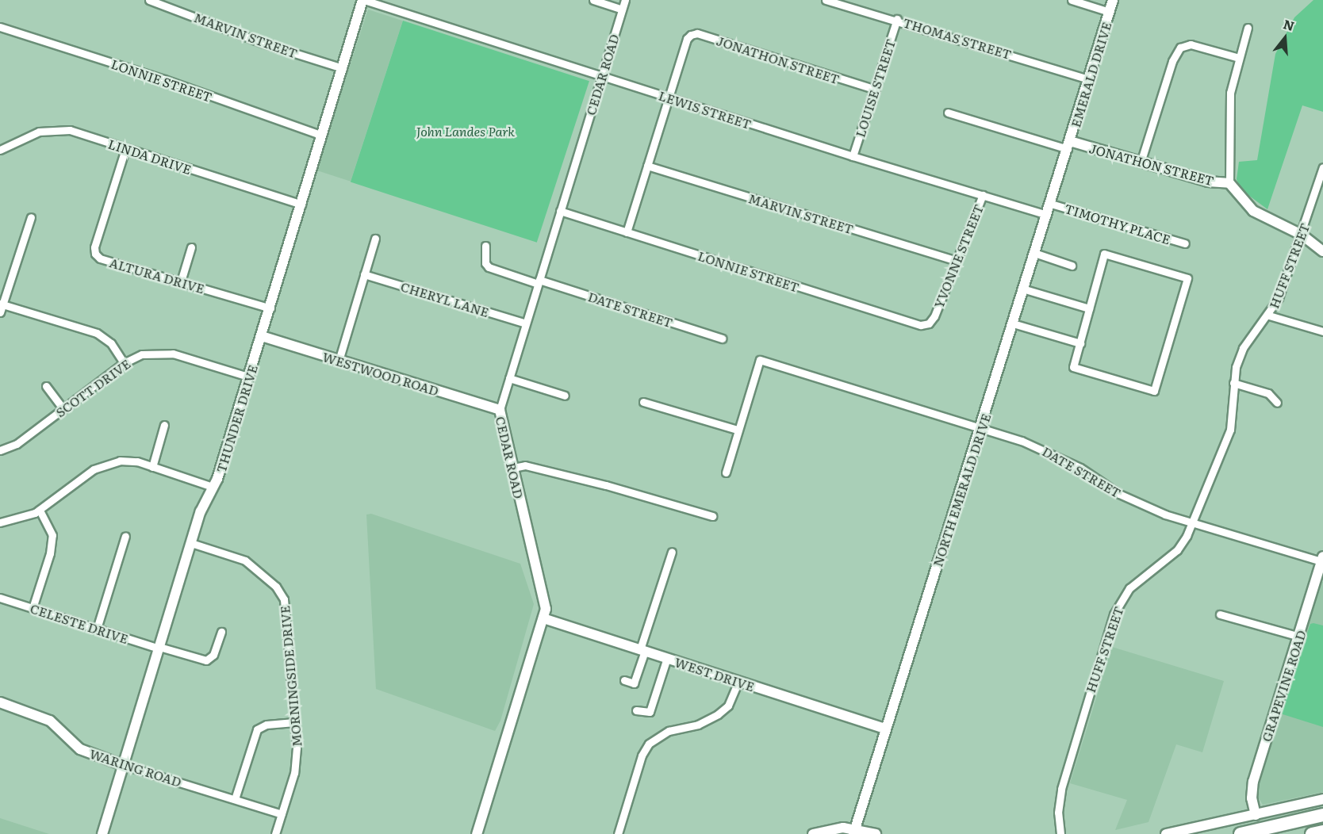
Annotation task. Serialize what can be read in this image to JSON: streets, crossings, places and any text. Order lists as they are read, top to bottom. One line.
{"streets":{"street":["MARVIN STREET","THOMAS STREET","JONATHON STREET","CEDAR ROAD","EMERALD DRIVE","LONNIE STREET","LOUISE STREET","LEWIS STREET","LINDA DRIVE","TIMOTHY PLACE","YVONNE STREET","HUFF STREET","ALTURA DRIVE","CHERYL LANE","DATE STREET","WESTWOOD ROAD","SCOTT DRIVE","THUNDER DRIVE","NORTH EMERALD DRIVE","CELESTE DRIVE","WEST DRIVE","MORNINGSIDE DRIVE","GRAPEVINE ROAD","WARING ROAD"]},"crossings":[["MARVIN STREET","YVONNE STREET"],["MARVIN STREET","THUNDER DRIVE"],["THOMAS STREET","EMERALD DRIVE"],["THOMAS STREET","LOUISE STREET"],["JONATHON STREET","EMERALD DRIVE"],["JONATHON STREET","LOUISE STREET"],["JONATHON STREET","LEWIS STREET"],["JONATHON STREET","HUFF STREET"],["JONATHON STREET","NORTH EMERALD DRIVE"],["CEDAR ROAD","LONNIE STREET"],["CEDAR ROAD","LEWIS STREET"],["CEDAR ROAD","CHERYL LANE"],["CEDAR ROAD","DATE STREET"],["CEDAR ROAD","WESTWOOD ROAD"],["CEDAR ROAD","WEST DRIVE"],["EMERALD DRIVE","NORTH EMERALD DRIVE"],["LONNIE STREET","YVONNE STREET"],["LONNIE STREET","THUNDER DRIVE"],["LOUISE STREET","LEWIS STREET"],["LEWIS STREET","YVONNE STREET"],["LEWIS STREET","THUNDER DRIVE"],["LEWIS STREET","NORTH EMERALD DRIVE"],["LINDA DRIVE","ALTURA DRIVE"],["LINDA DRIVE","THUNDER DRIVE"],["TIMOTHY PLACE","NORTH EMERALD DRIVE"],["HUFF STREET","DATE STREET"],["ALTURA DRIVE","THUNDER DRIVE"],["DATE STREET","NORTH EMERALD DRIVE"],["DATE STREET","GRAPEVINE ROAD"],["WESTWOOD ROAD","THUNDER DRIVE"],["SCOTT DRIVE","THUNDER DRIVE"],["THUNDER DRIVE","CELESTE DRIVE"],["THUNDER DRIVE","MORNINGSIDE DRIVE"],["THUNDER DRIVE","WARING ROAD"],["NORTH EMERALD DRIVE","WEST DRIVE"],["MORNINGSIDE DRIVE","WARING ROAD"]],"parks":["John Landes Park"],"north":"top"}
